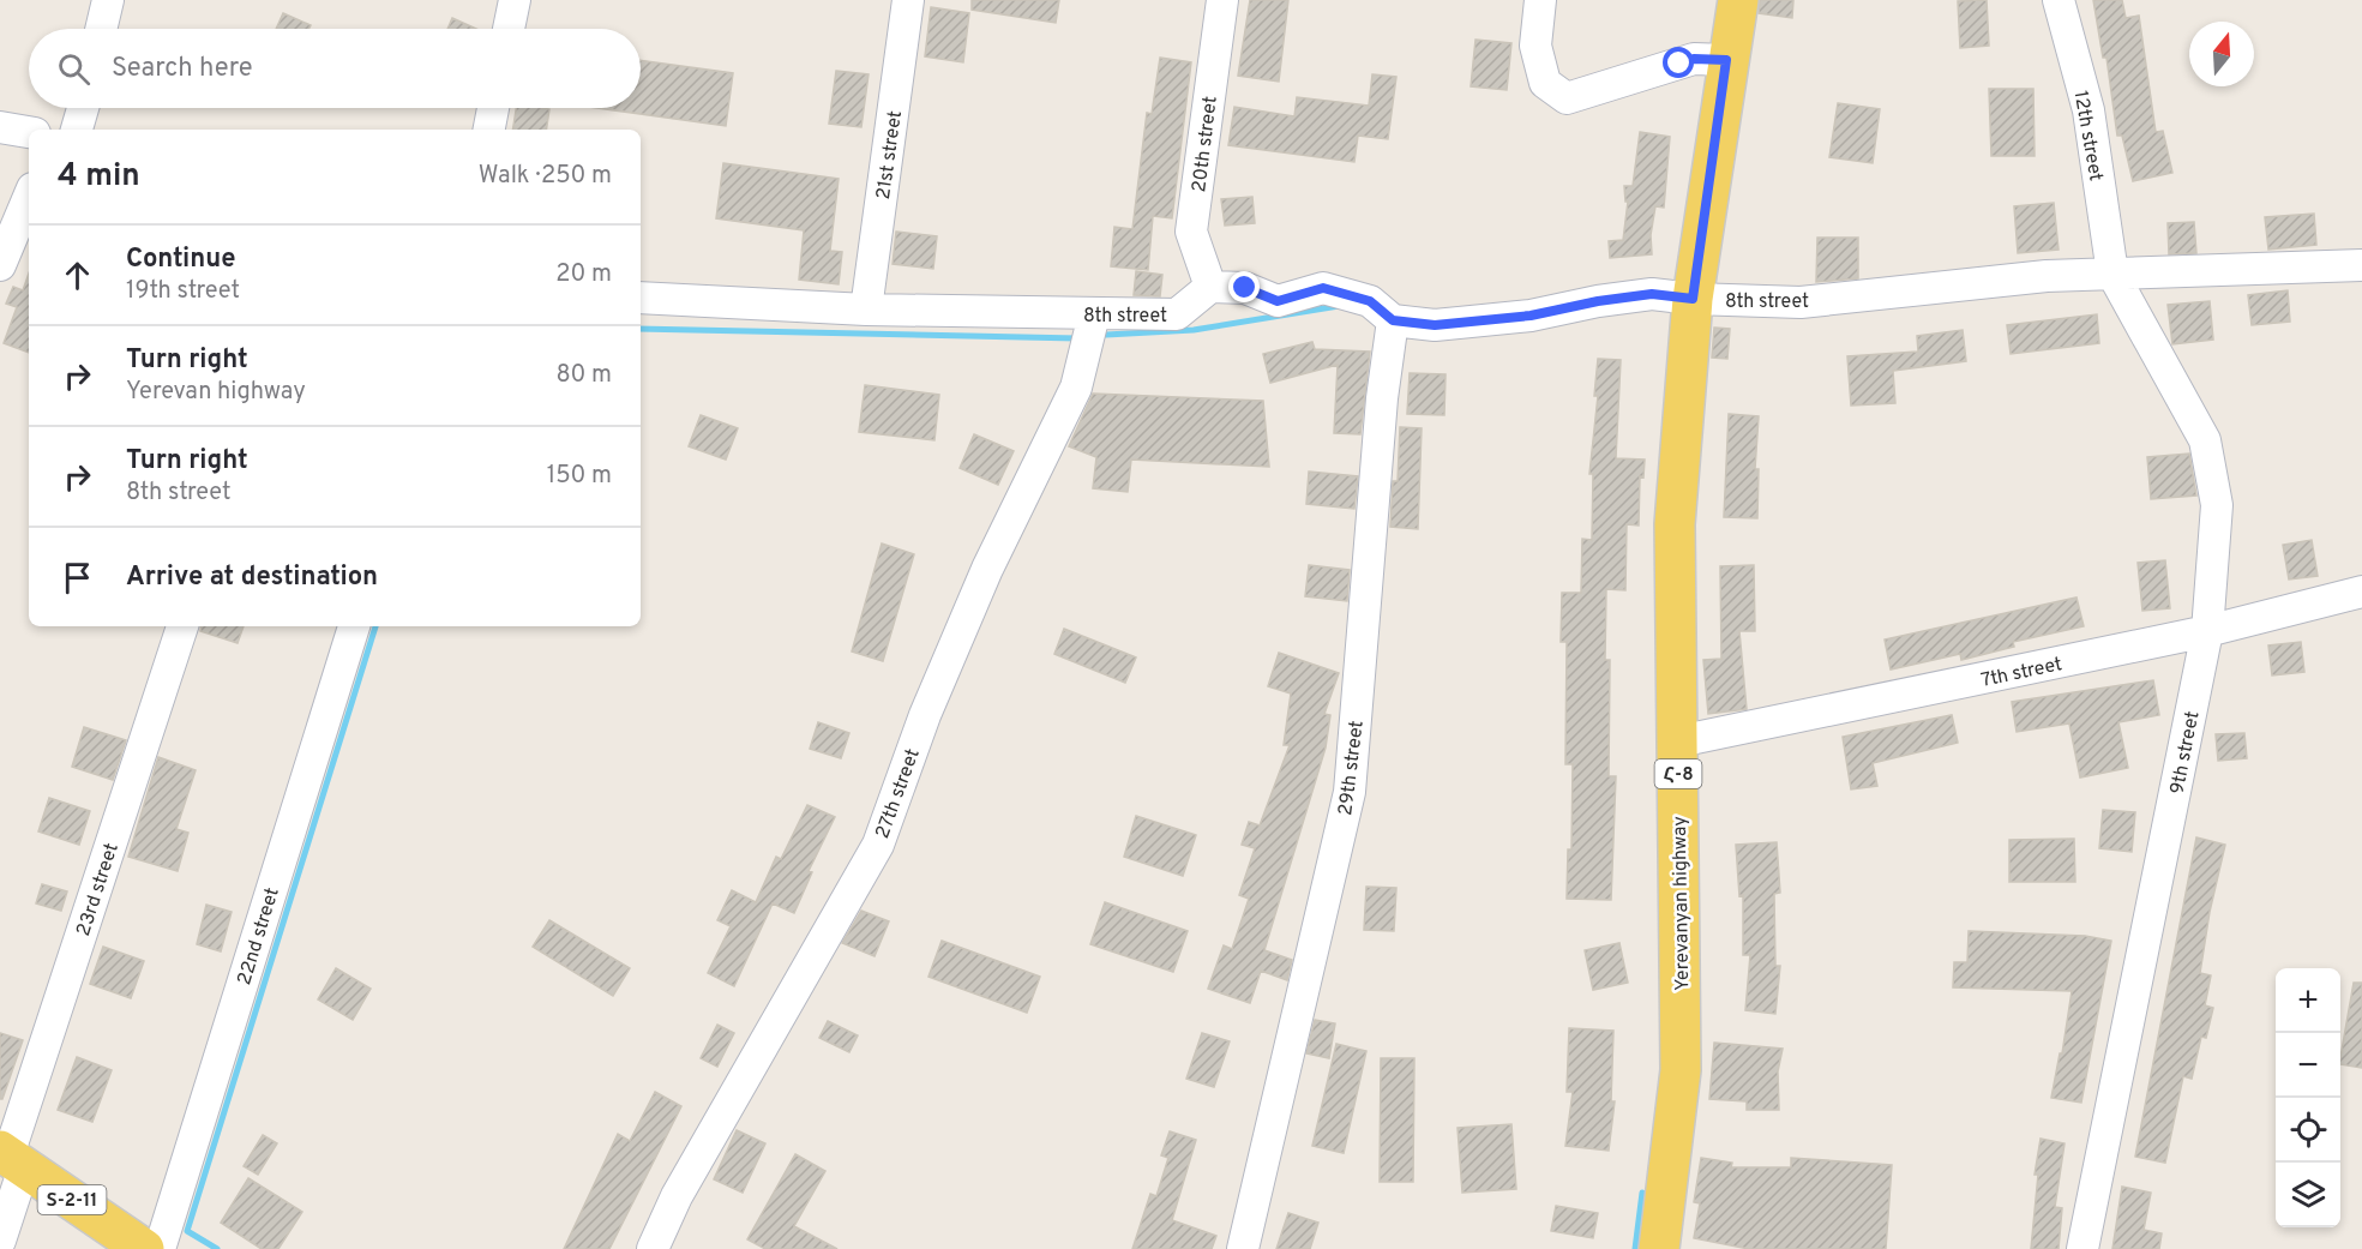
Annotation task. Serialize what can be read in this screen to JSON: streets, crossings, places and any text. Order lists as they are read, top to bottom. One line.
{"streets":{"main road":["Հ-8","Yerevanyan highway","Տ-2-11"],"street":["12th street","20th street","21st street","8th street","7th street","9th street","29th street","27th street","23rd street","22nd street"]},"crossings":[["12th street","8th street"],["12th street","9th street"],["20th street","8th street"],["21st street","8th street"],["8th street","9th street"],["8th street","29th street"],["8th street","Հ-8"],["8th street","27th street"],["8th street","Yerevanyan highway"],["7th street","9th street"],["7th street","Yerevanyan highway"],["Հ-8","Yerevanyan highway"],["23rd street","Տ-2-11"]],"north":"top","page":{"search":"Search here","heading":["4 min","Walk · 250 m"],"list":[["Continue","19th street","20 m"],["Turn right","Yerevan highway","80 m"],["Turn right","8th street","150 m"],"Arrive at destination"],"map_buttons":["+","−"]}}
